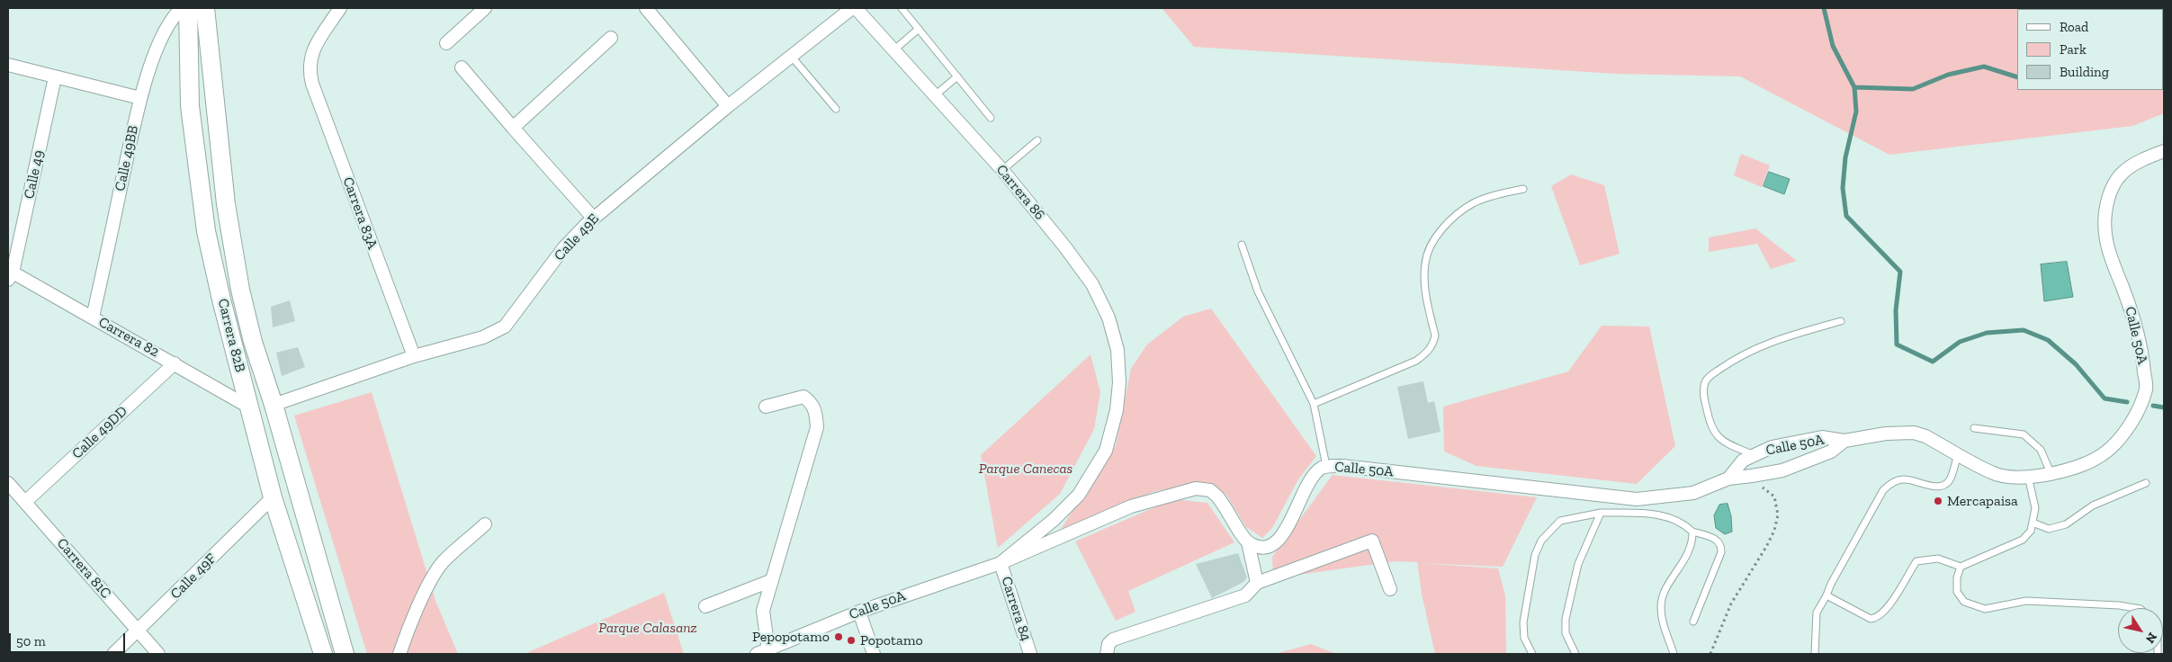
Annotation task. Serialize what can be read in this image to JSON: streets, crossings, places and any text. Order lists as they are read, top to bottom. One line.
{"streets":{"street":["Calle 49BB","Calle 49","Carrera 86","Carrera 83A","Calle 49E","Carrera 82B","Calle 50A","Carrera 82","Calle 49DD","Carrera 81C","Calle 49F","Carrera 84"]},"crossings":[["Calle 49BB","Carrera 82"],["Calle 49","Carrera 82"],["Carrera 86","Calle 49E"],["Carrera 86","Calle 50A"],["Carrera 83A","Calle 49E"],["Calle 49E","Carrera 82B"],["Carrera 82B","Carrera 82"],["Carrera 82B","Calle 49F"],["Calle 50A","Carrera 84"],["Carrera 82","Calle 49DD"],["Calle 49DD","Carrera 81C"],["Carrera 81C","Calle 49F"]],"parks":["Parque Canecas","Parque Calasanz"],"places":["Mercapaisa","Pepopotamo","Popotamo"],"legend":["Road","Park","Building"],"scale_bar":"50 m","north":"bottom right"}
